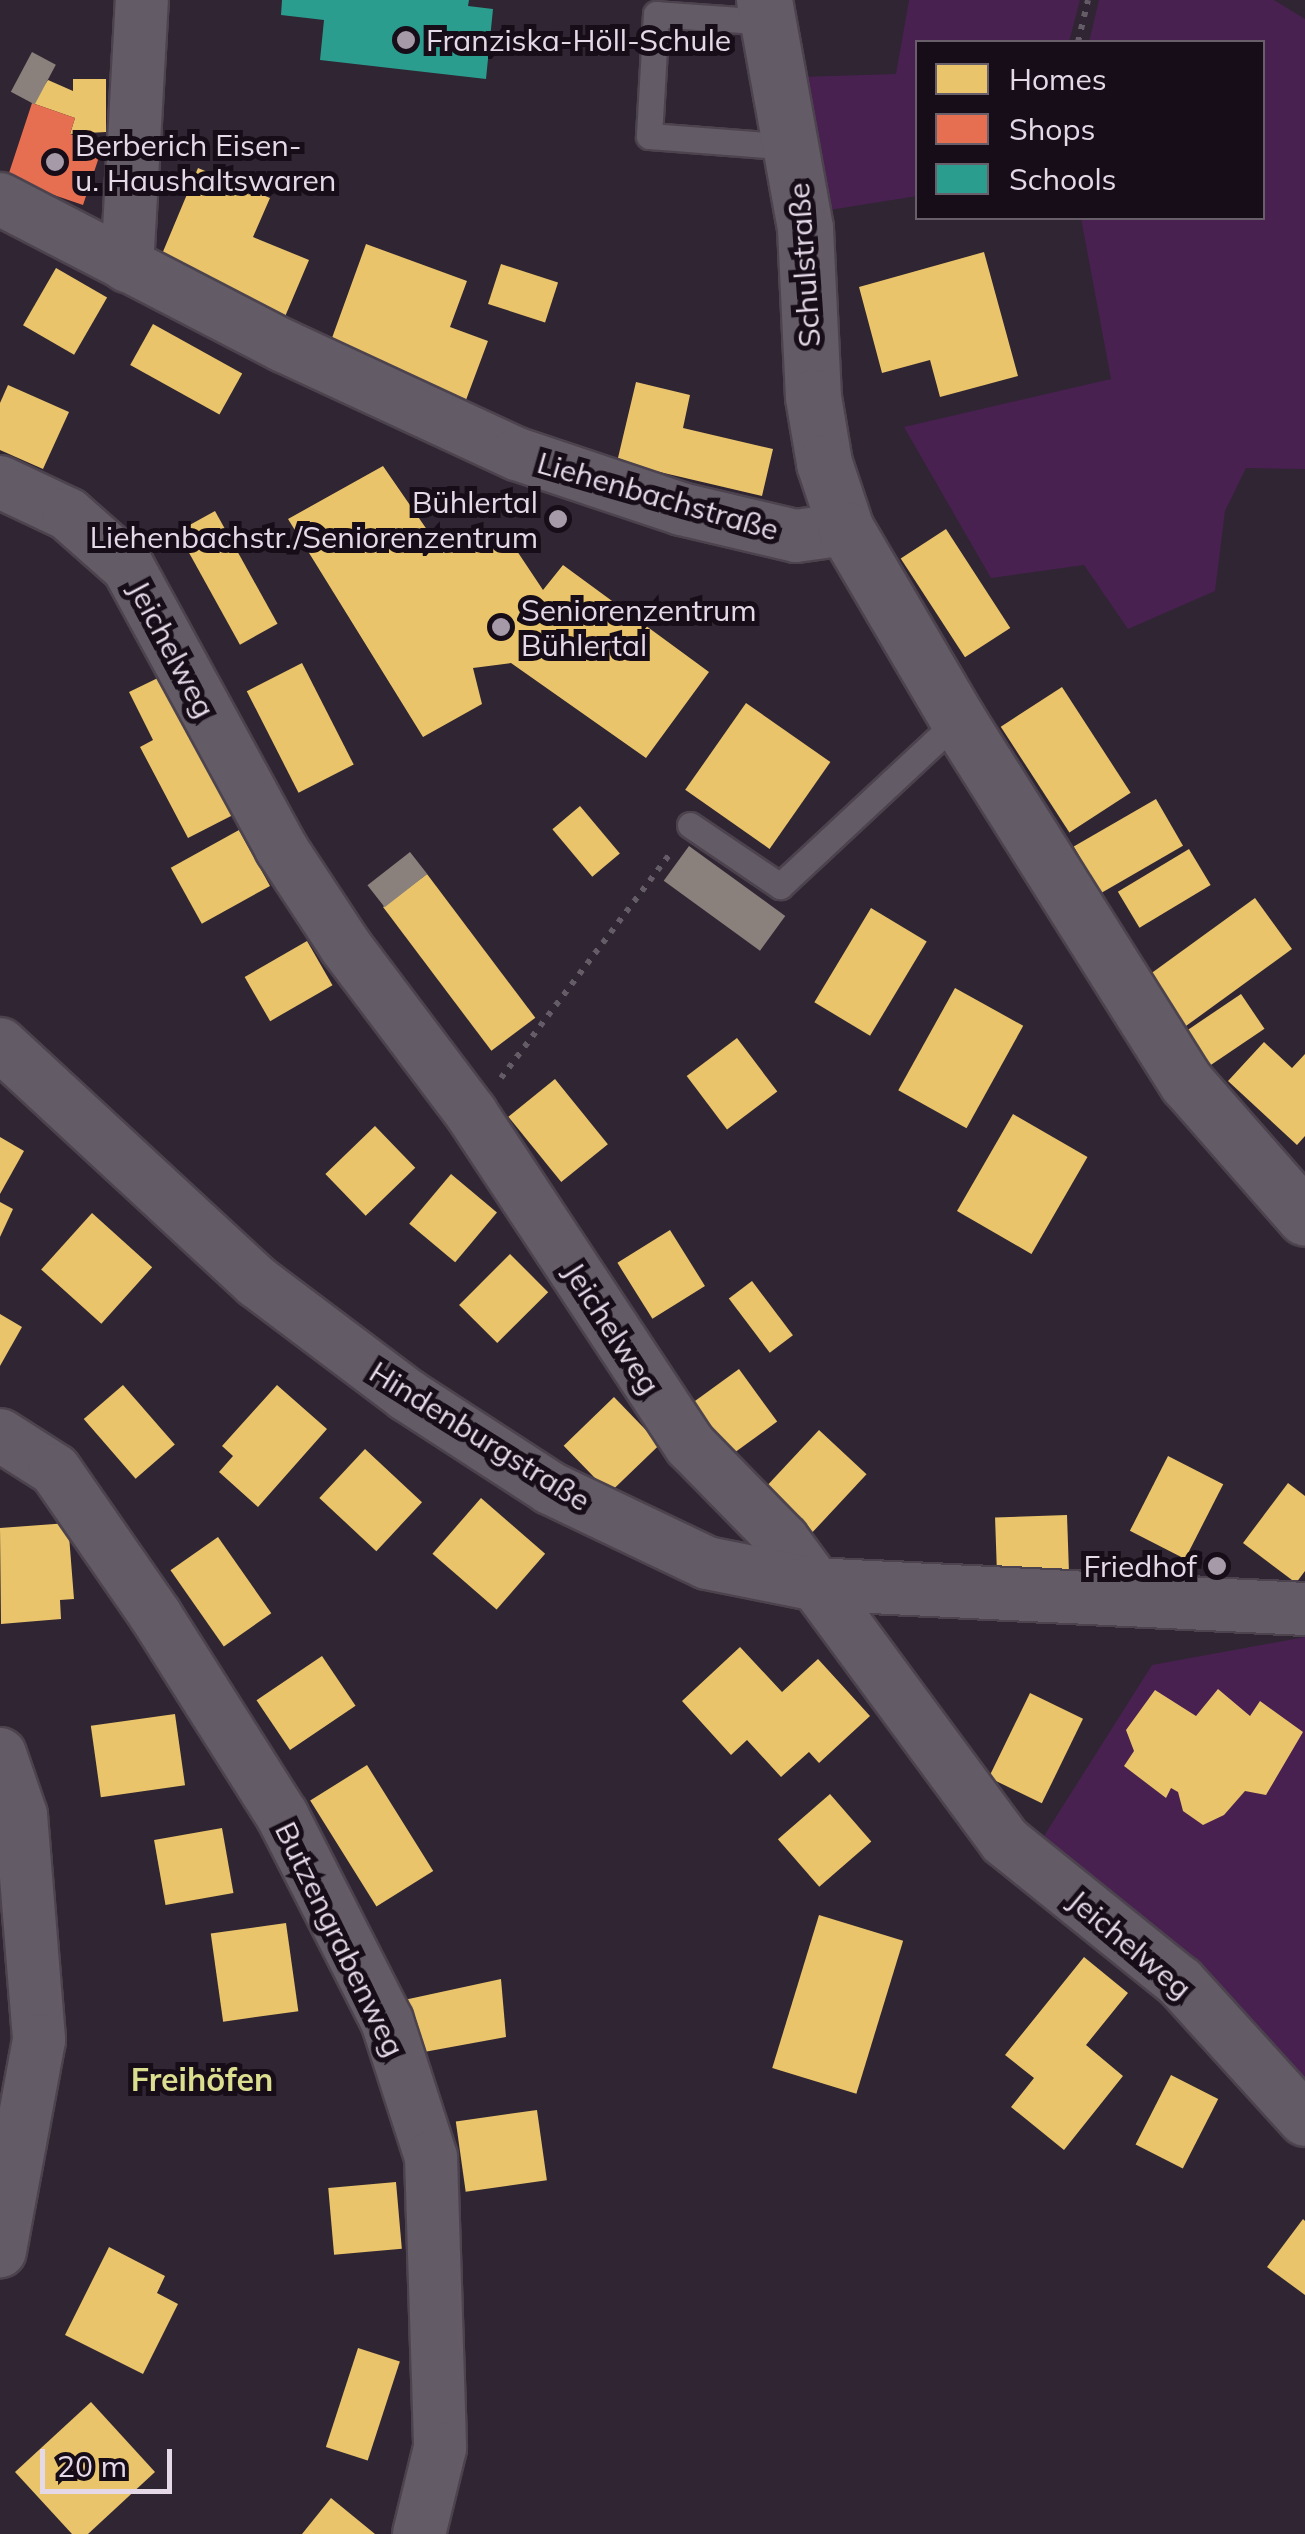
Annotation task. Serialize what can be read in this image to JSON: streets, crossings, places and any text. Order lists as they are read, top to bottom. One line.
{"streets":{"street":["Schulstraße","Liehenbachstraße","Jeichelweg","Hindenburgstraße","Butzengrabenweg"]},"crossings":[["Schulstraße","Liehenbachstraße"],["Jeichelweg","Hindenburgstraße"]],"districts":["Freihöfen"],"places":["Franziska-Höll-Schule","Berberich Eisen- u. Haushaltswaren","Bühlertal Liehenbachstr./Seniorenzentrum","Seniorenzentrum Bühlertal","Friedhof"],"legend":["Homes","Shops","Schools"],"scale_bar":"20 m"}
